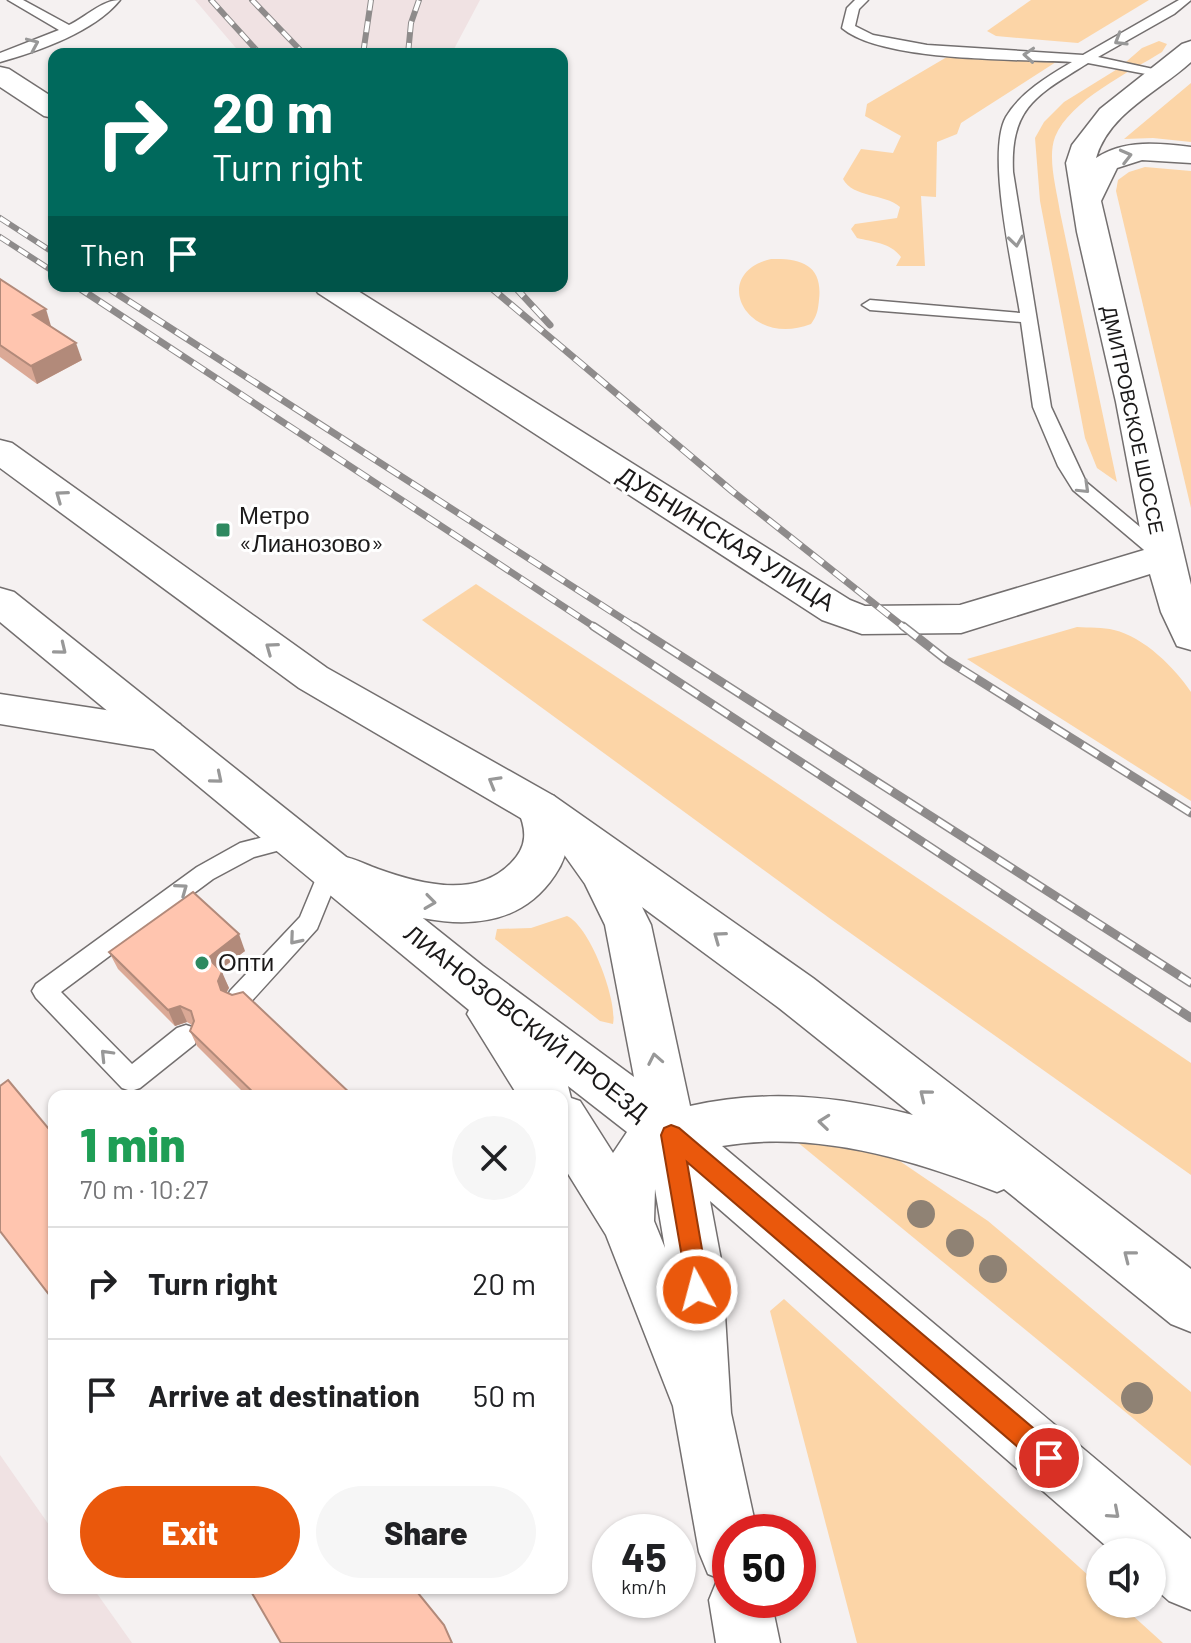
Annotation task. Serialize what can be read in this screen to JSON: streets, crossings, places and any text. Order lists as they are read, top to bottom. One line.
{"streets":{"main road":["ДМИТРОВСКОЕ ШОССЕ","ДУБНИНСКАЯ УЛИЦА","ЛИАНОЗОВСКИЙ ПРОЕЗД"]},"crossings":[["ДМИТРОВСКОЕ ШОССЕ","ДУБНИНСКАЯ УЛИЦА"]],"places":{"transit":["Метро «Лианозово»"],"other":["Опти"]},"page":{"turn":["20 m","Turn right"],"then":"Then","heading":["1 min","70 m · 10:27"],"list":[{"name":"Turn right","value":"20 m"},{"name":"Arrive at destination","value":"50 m"}],"buttons":["Exit","Share"],"speed":"45 km/h","limit":"50"}}
